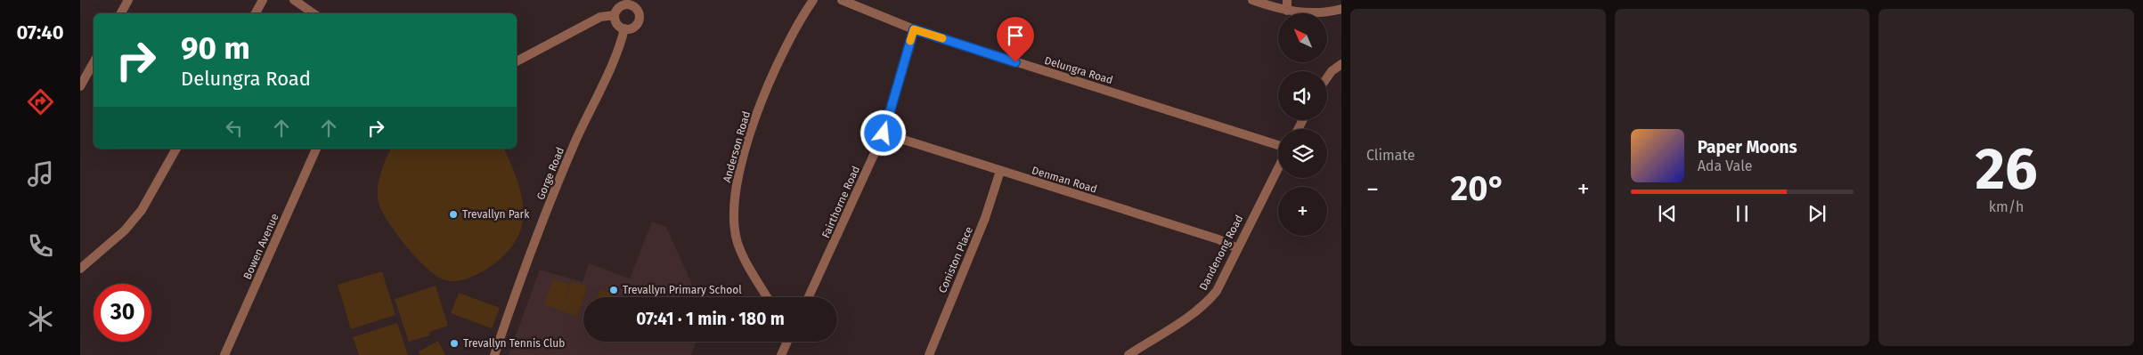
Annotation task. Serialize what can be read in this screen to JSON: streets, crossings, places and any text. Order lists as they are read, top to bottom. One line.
{"streets":{"street":["Delungra Road","Anderson Road","Gorge Road","Denman Road","Fairthorne Road","Bowen Avenue","Dandenong Road","Coniston Place"]},"crossings":[["Delungra Road","Fairthorne Road"],["Denman Road","Fairthorne Road"],["Denman Road","Dandenong Road"],["Denman Road","Coniston Place"]],"places":["Trevallyn Park","Trevallyn Primary School","Trevallyn Tennis Club"],"north":"top left","page":{"tabs":"07:40","tile":["Climate",["26","km/h"]],"map_buttons":"+","turn":["90 m","Delungra Road"],"song":["Paper Moons","Ada Vale"],"heat":["−","20°","+"],"limit":"30","trip":"07:41 · 1 min · 180 m"}}
